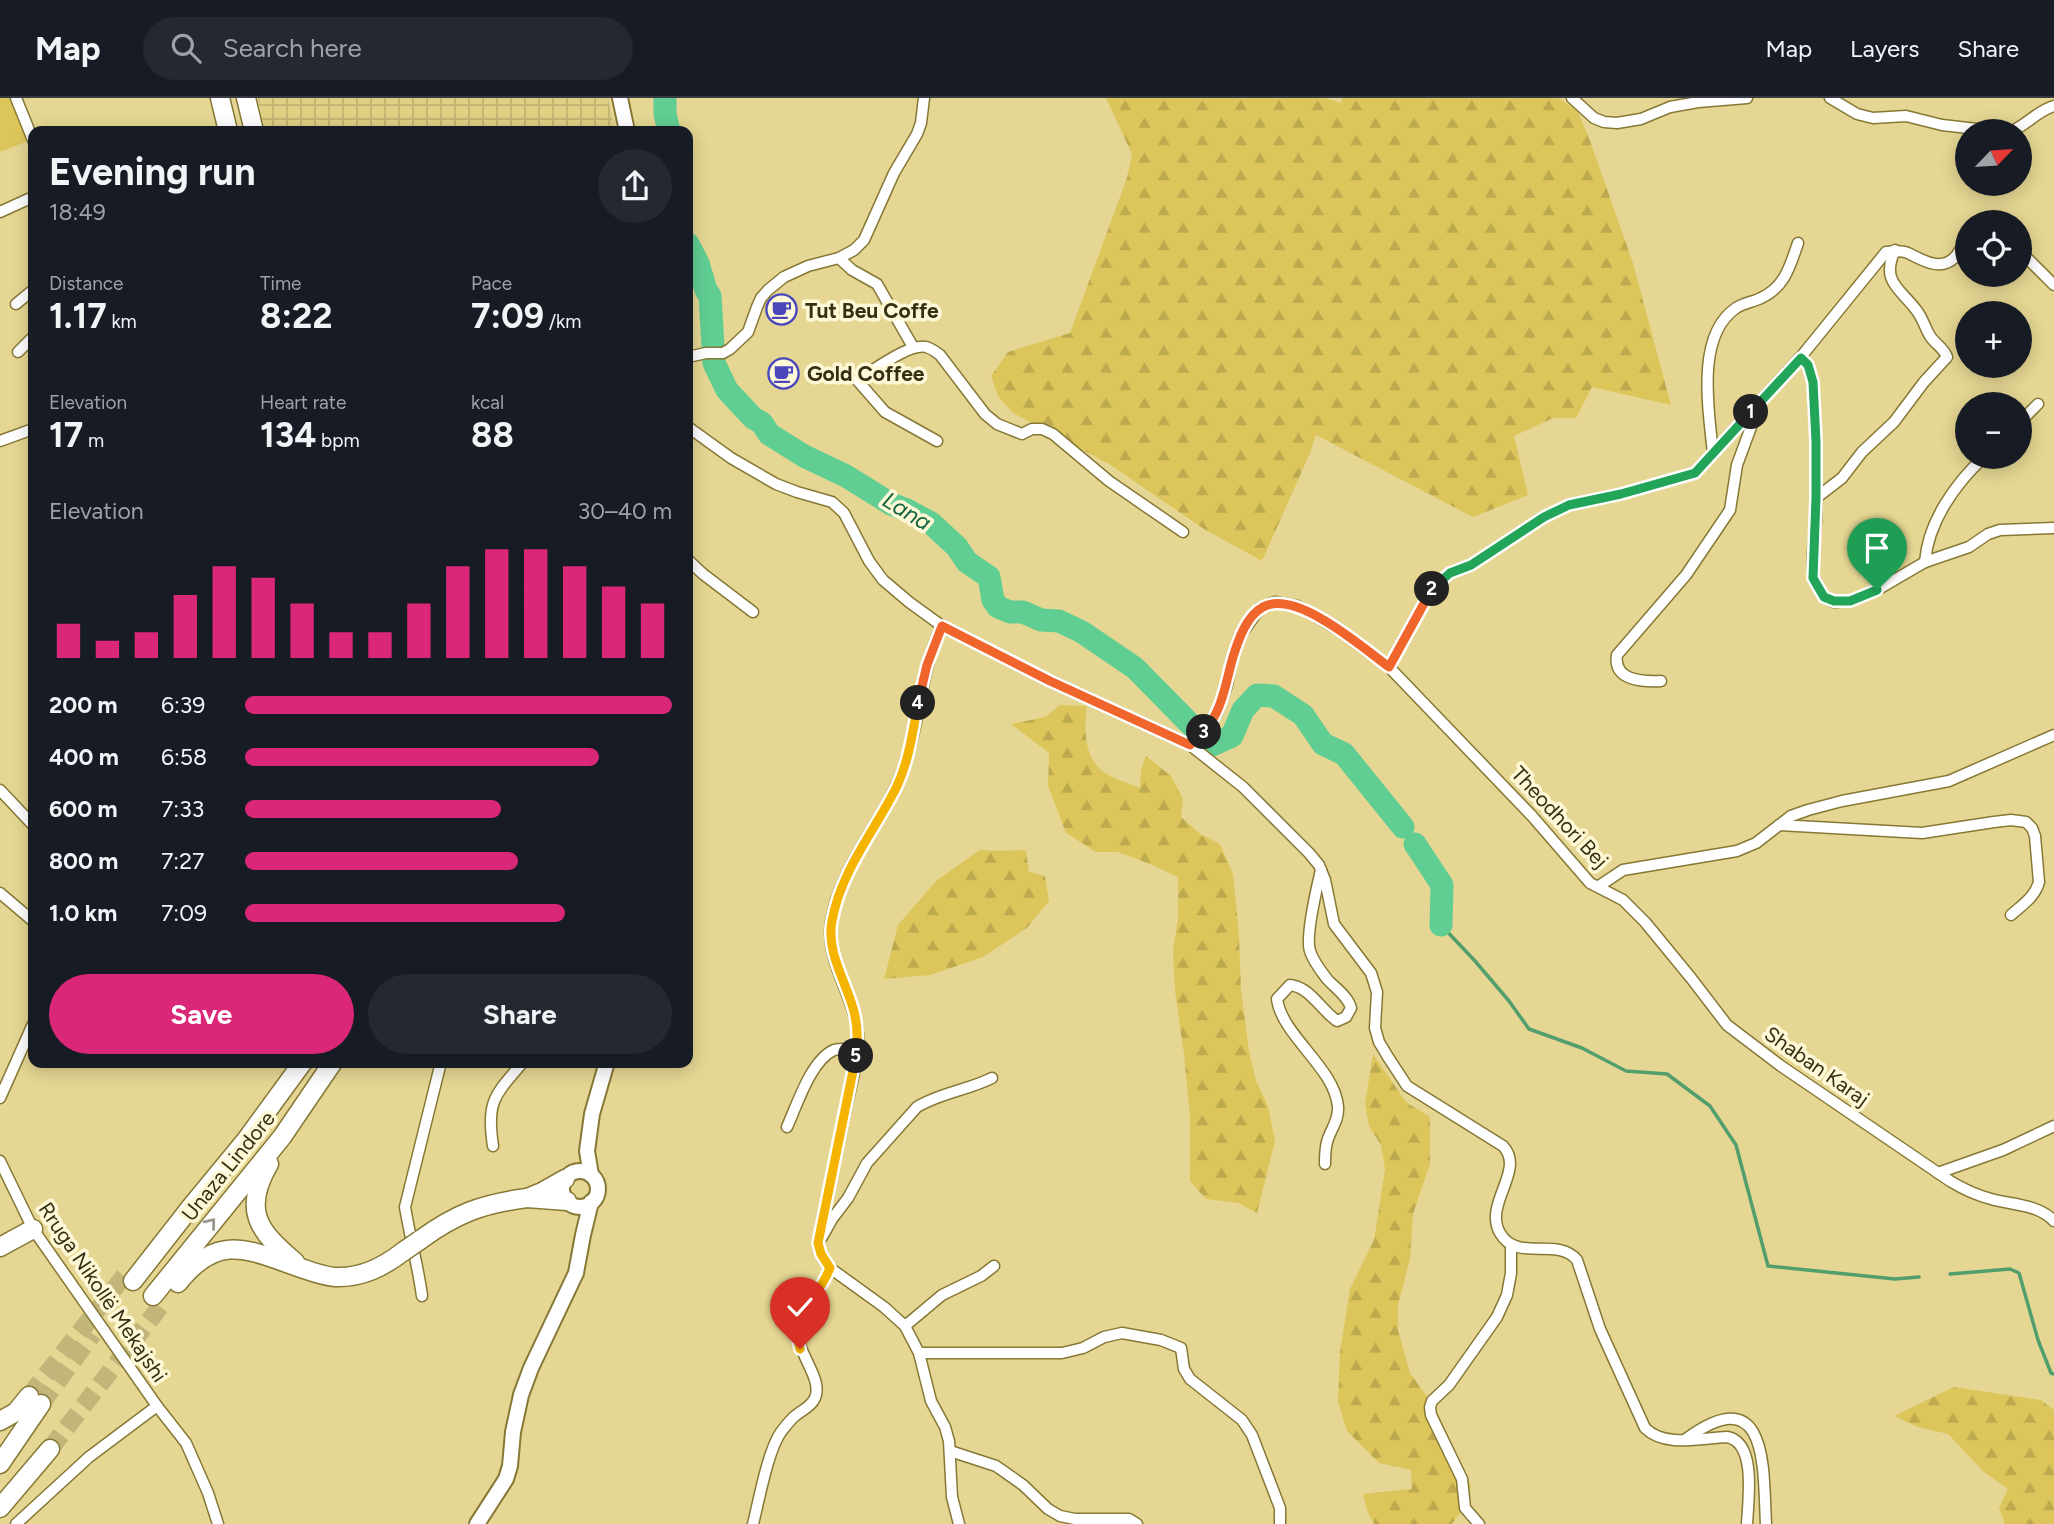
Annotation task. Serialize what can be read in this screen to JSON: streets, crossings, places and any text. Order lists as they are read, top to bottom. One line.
{"streets":{"highway":["Unaza Lindore"],"street":["Theodhori Bej","Shaban Karaj","Rruga Nikollë Mekajshi"]},"crossings":[["Theodhori Bej","Shaban Karaj"]],"water":["Lana"],"places":{"cafe":["Tut Beu Coffe","Gold Coffee"]},"north":"top right","page":{"header":"Map","search":"Search here","nav":["Map","Layers","Share"],"map_buttons":["+","−"],"heading":["Evening run","18:49"],"stats":[["Distance","1.17 km"],["Time","8:22"],["Pace","7:09 /km"],["Elevation","17 m"],["Heart rate","134 bpm"],["kcal","88"]],"pins":["1","2","4","3","5"],"chart":["Elevation","30–40 m"],"list":[{"name":"200 m","note":"6:39"},{"name":"400 m","note":"6:58"},{"name":"600 m","note":"7:33"},{"name":"800 m","note":"7:27"},{"name":"1.0 km","note":"7:09"}],"buttons":["Save","Share"]}}
